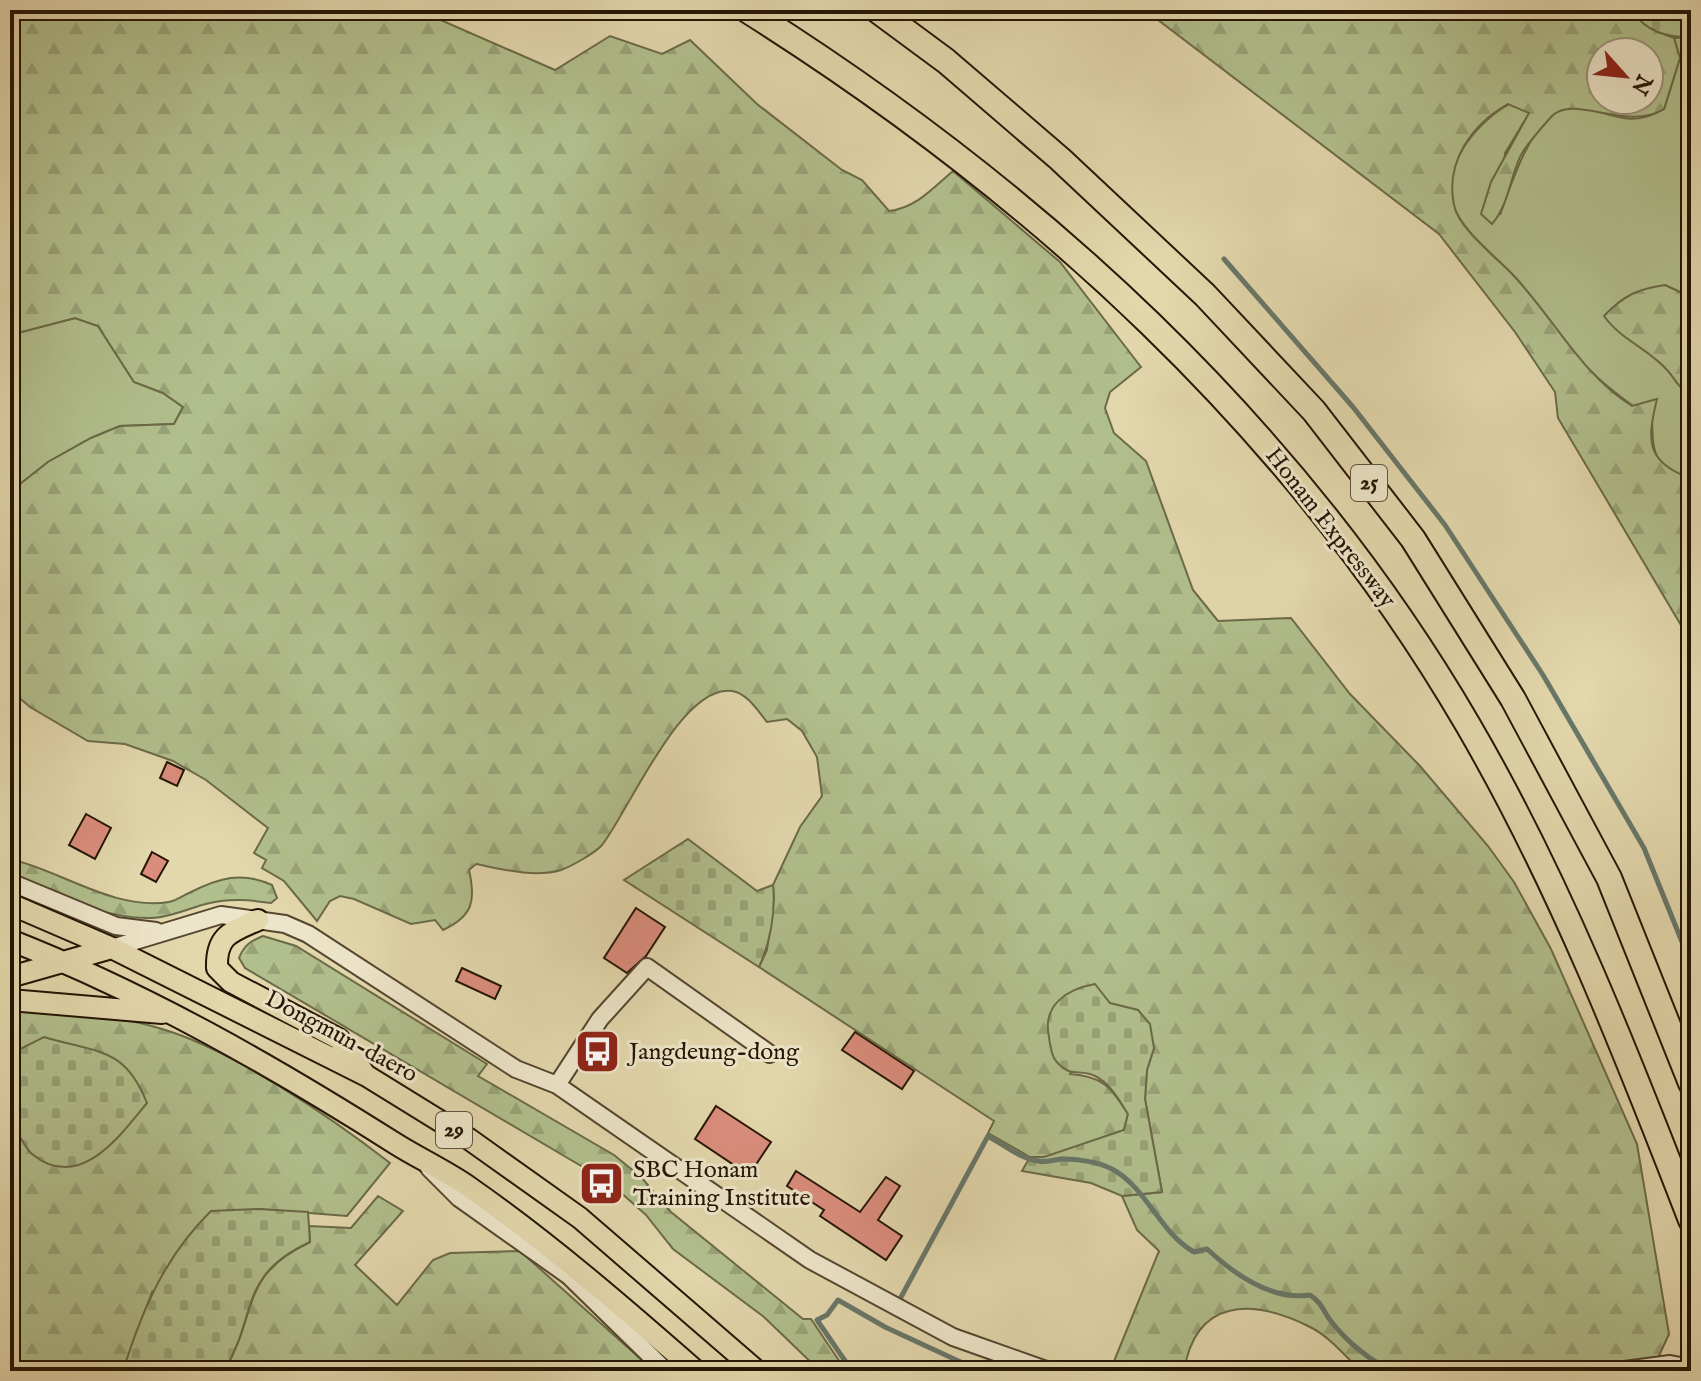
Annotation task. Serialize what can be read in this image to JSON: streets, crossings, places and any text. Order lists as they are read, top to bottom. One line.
{"streets":{"highway":["25","Honam Expressway"],"main road":["Dongmun-daero","29"]},"places":{"bus stop":["Jangdeung-dong","SBC Honam Training Institute"]},"north":"bottom right"}
